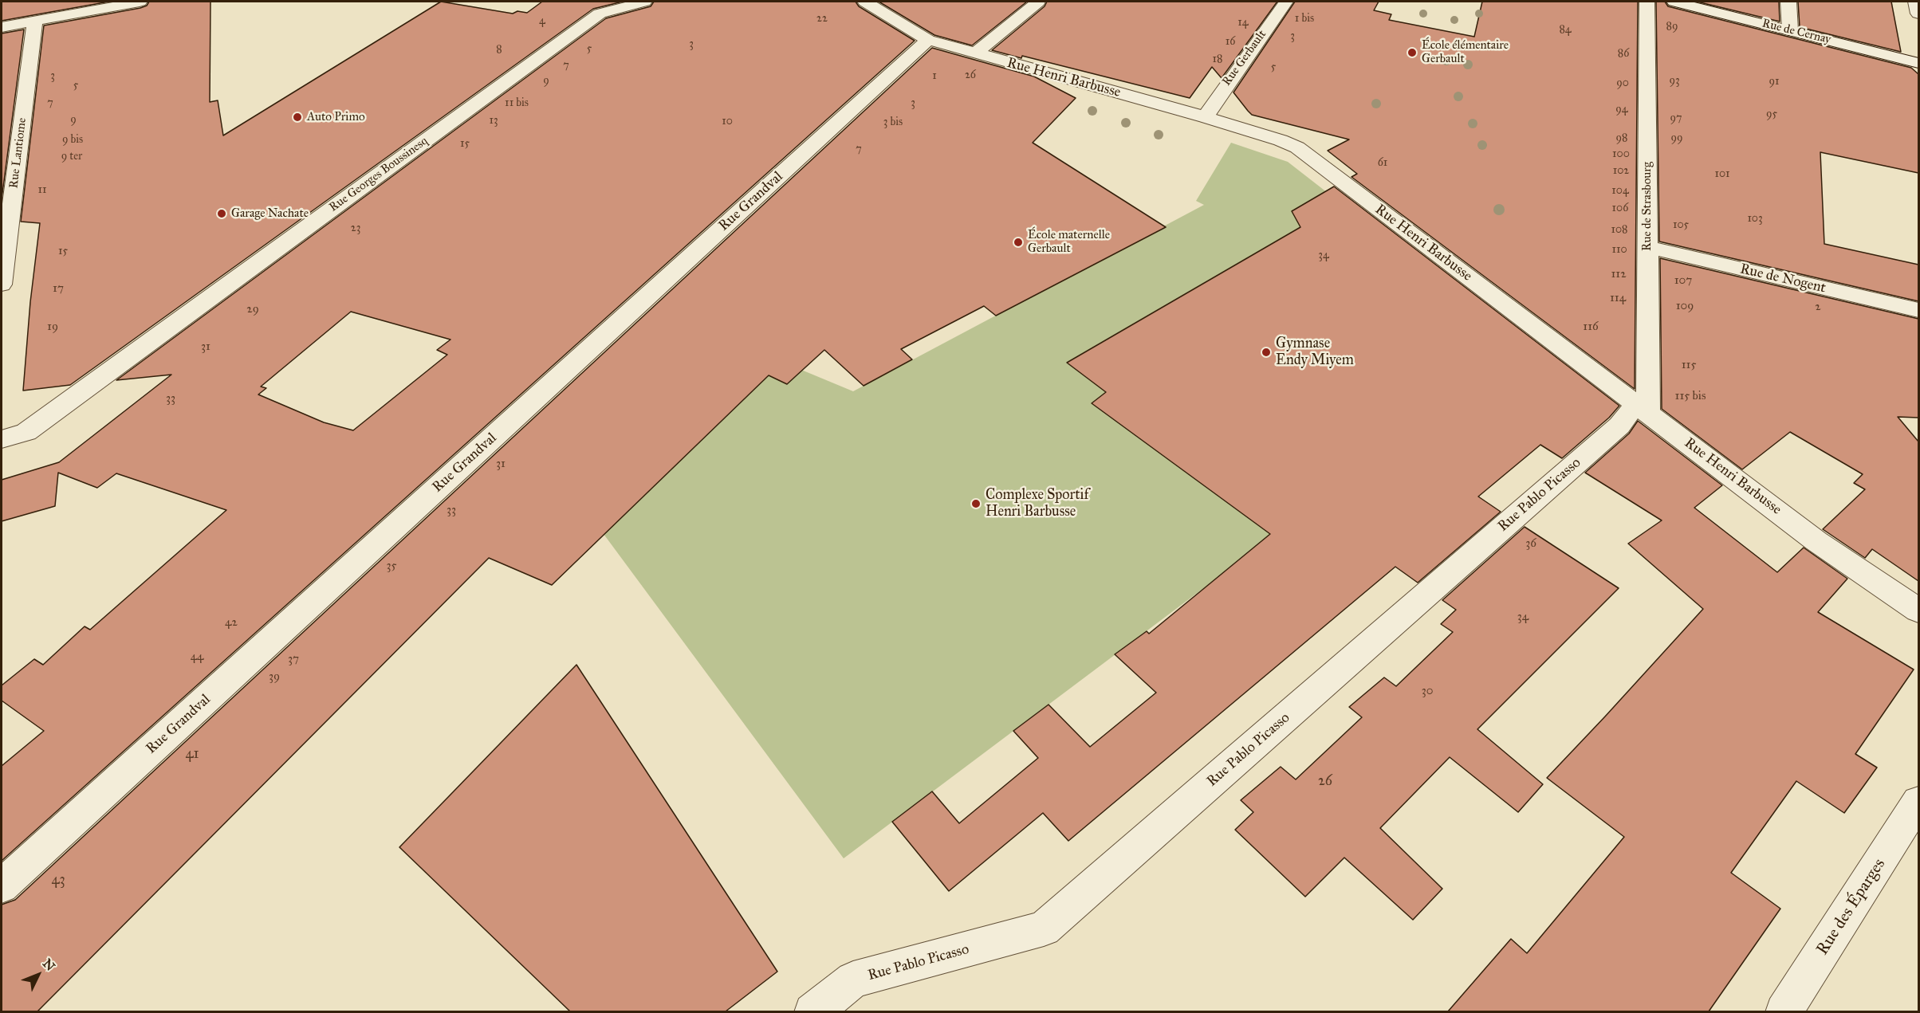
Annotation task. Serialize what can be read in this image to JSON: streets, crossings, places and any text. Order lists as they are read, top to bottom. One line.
{"streets":{"street":["Rue de Cernay","Rue Gerbault","Rue Henri Barbusse","Rue Lantiome","Rue Georges Boussinesq","Rue Grandval","Rue de Strasbourg","Rue de Nogent","Rue Pablo Picasso","Rue des Éparges"]},"crossings":[["Rue Gerbault","Rue Henri Barbusse"],["Rue Henri Barbusse","Rue Grandval"],["Rue Henri Barbusse","Rue de Strasbourg"],["Rue Henri Barbusse","Rue Pablo Picasso"],["Rue de Strasbourg","Rue de Nogent"],["Rue de Strasbourg","Rue Pablo Picasso"]],"places":["École élémentaire Gerbault","Auto Primo","Garage Nachate","École maternelle Gerbault","Gymnase Endy Miyem","Complexe Sportif Henri Barbusse"],"house_numbers":["22","1 bis","4","14","89","84","3","16","3","5","8","86","18","7","5","26","3","1","9","93","91","90","5","7","11 bis","3","94","95","97","9","13","10","3 bis","98","99","9 bis","15","7","100","9 ter","61","102","101","11","104","106","103","105","23","108","110","15","34","112","107","17","114","109","2","29","19","116","31","115","115 bis","33","31","33","36","35","34","42","44","37","39","30","41","26","43"],"north":"top right"}
